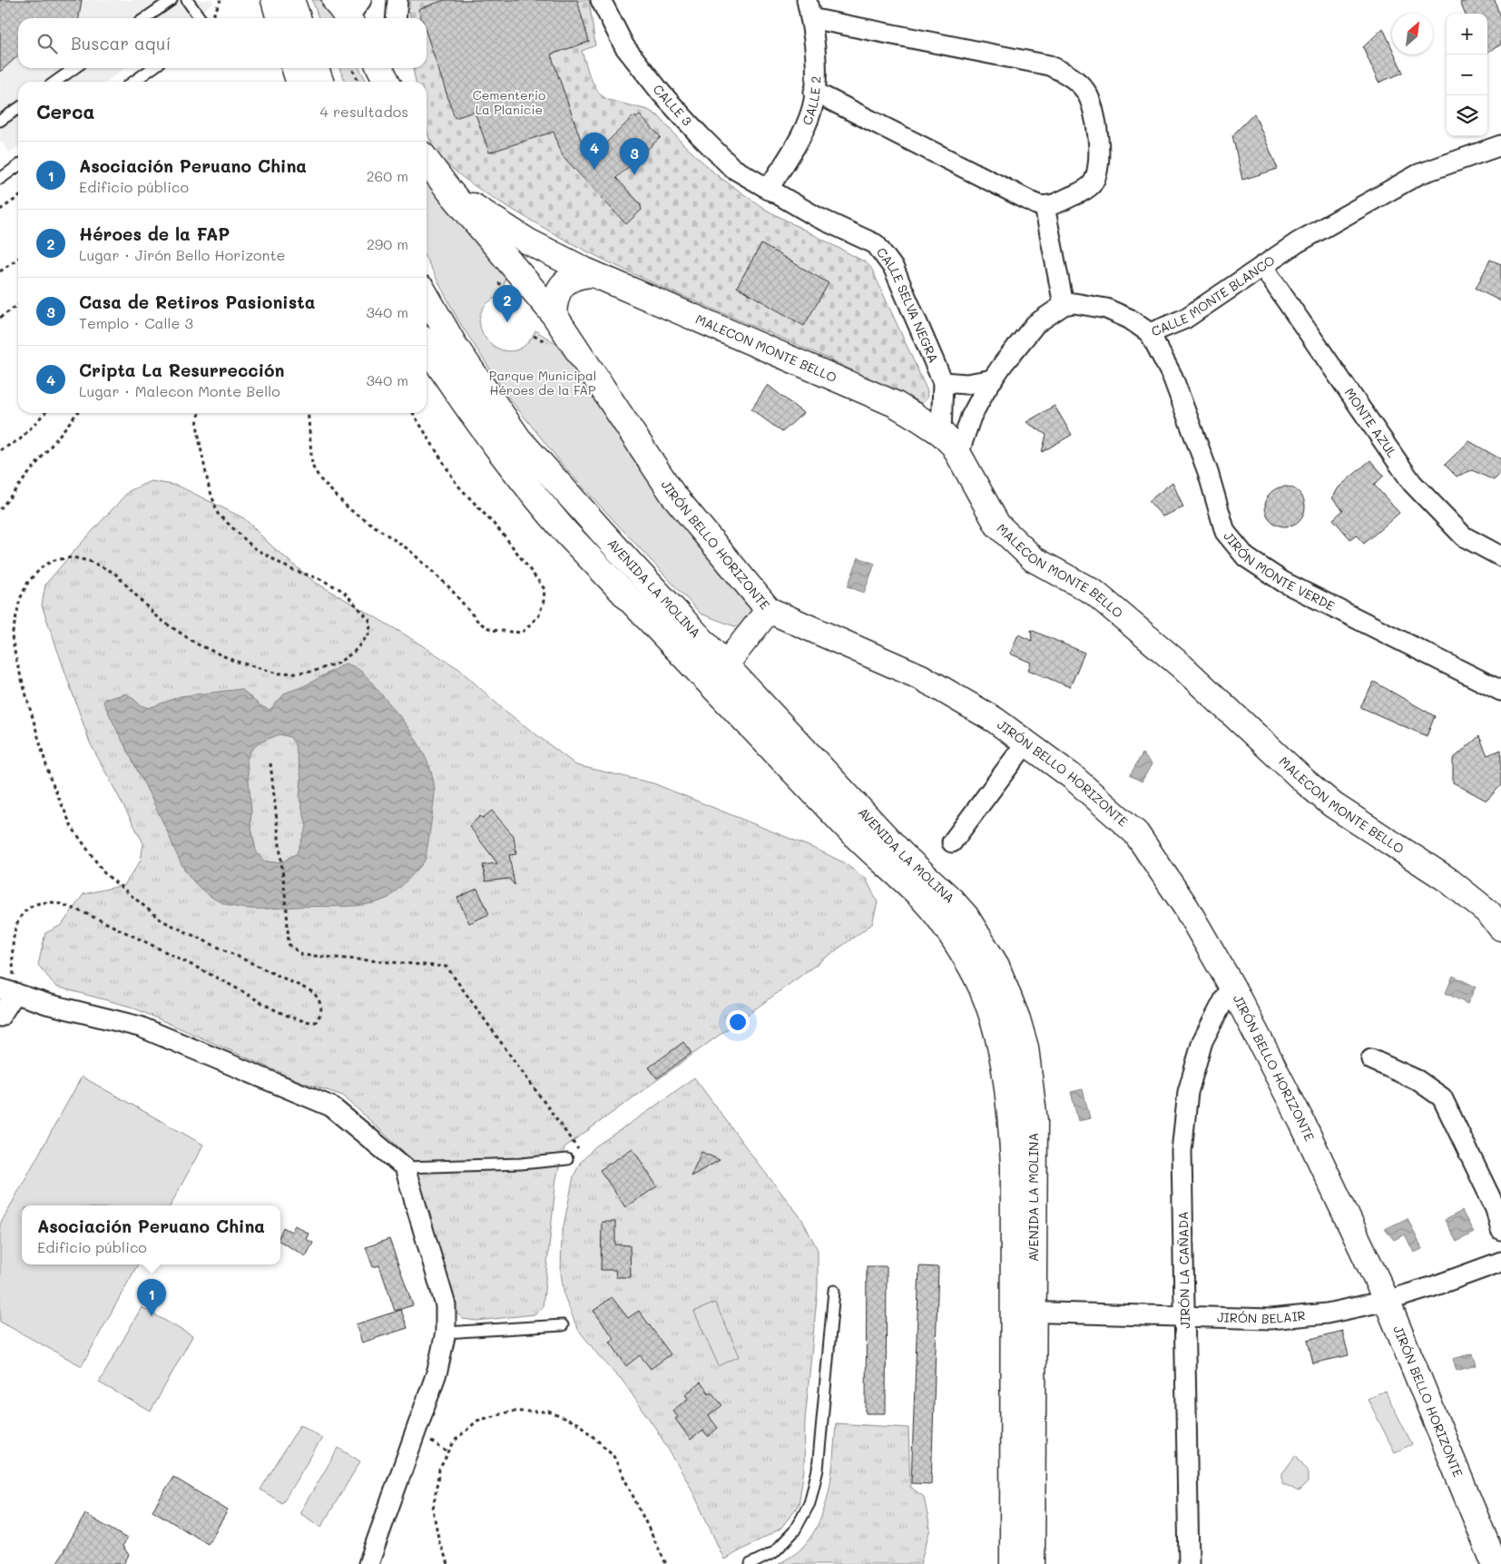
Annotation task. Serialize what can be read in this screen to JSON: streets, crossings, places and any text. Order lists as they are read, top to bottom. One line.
{"streets":{"street":["CALLE 2","CALLE 3","CALLE MONTE BLANCO","CALLE SELVA NEGRA","MALECON MONTE BELLO","MONTE AZUL","JIRÓN BELLO HORIZONTE","JIRÓN MONTE VERDE","AVENIDA LA MOLINA","JIRÓN LA CAÑADA","JIRÓN BELAIR"]},"crossings":[["CALLE 2","CALLE 3"],["CALLE 2","CALLE SELVA NEGRA"],["CALLE 3","CALLE SELVA NEGRA"],["CALLE MONTE BLANCO","MONTE AZUL"],["CALLE MONTE BLANCO","JIRÓN MONTE VERDE"],["CALLE SELVA NEGRA","MALECON MONTE BELLO"],["MALECON MONTE BELLO","JIRÓN BELLO HORIZONTE"],["JIRÓN BELLO HORIZONTE","JIRÓN LA CAÑADA"],["JIRÓN BELLO HORIZONTE","JIRÓN BELAIR"],["AVENIDA LA MOLINA","JIRÓN BELAIR"],["JIRÓN LA CAÑADA","JIRÓN BELAIR"]],"parks":["Cementerio La Planicie","Parque Municipal Héroes de la FAP"],"north":"top right","page":{"map_buttons":["+","−"],"search":"Buscar aquí","heading":["Cerca","4 resultados"],"pins":["4","3","2","1"],"list":[{"mark":"1","name":"Asociación Peruano China","note":"Edificio público","value":"260 m"},{"mark":"2","name":"Héroes de la FAP","note":"Lugar · Jirón Bello Horizonte","value":"290 m"},{"mark":"3","name":"Casa de Retiros Pasionista","note":"Templo · Calle 3","value":"340 m"},{"mark":"4","name":"Cripta La Resurrección","note":"Lugar · Malecon Monte Bello","value":"340 m"}],"popup":["Asociación Peruano China","Edificio público"]}}
